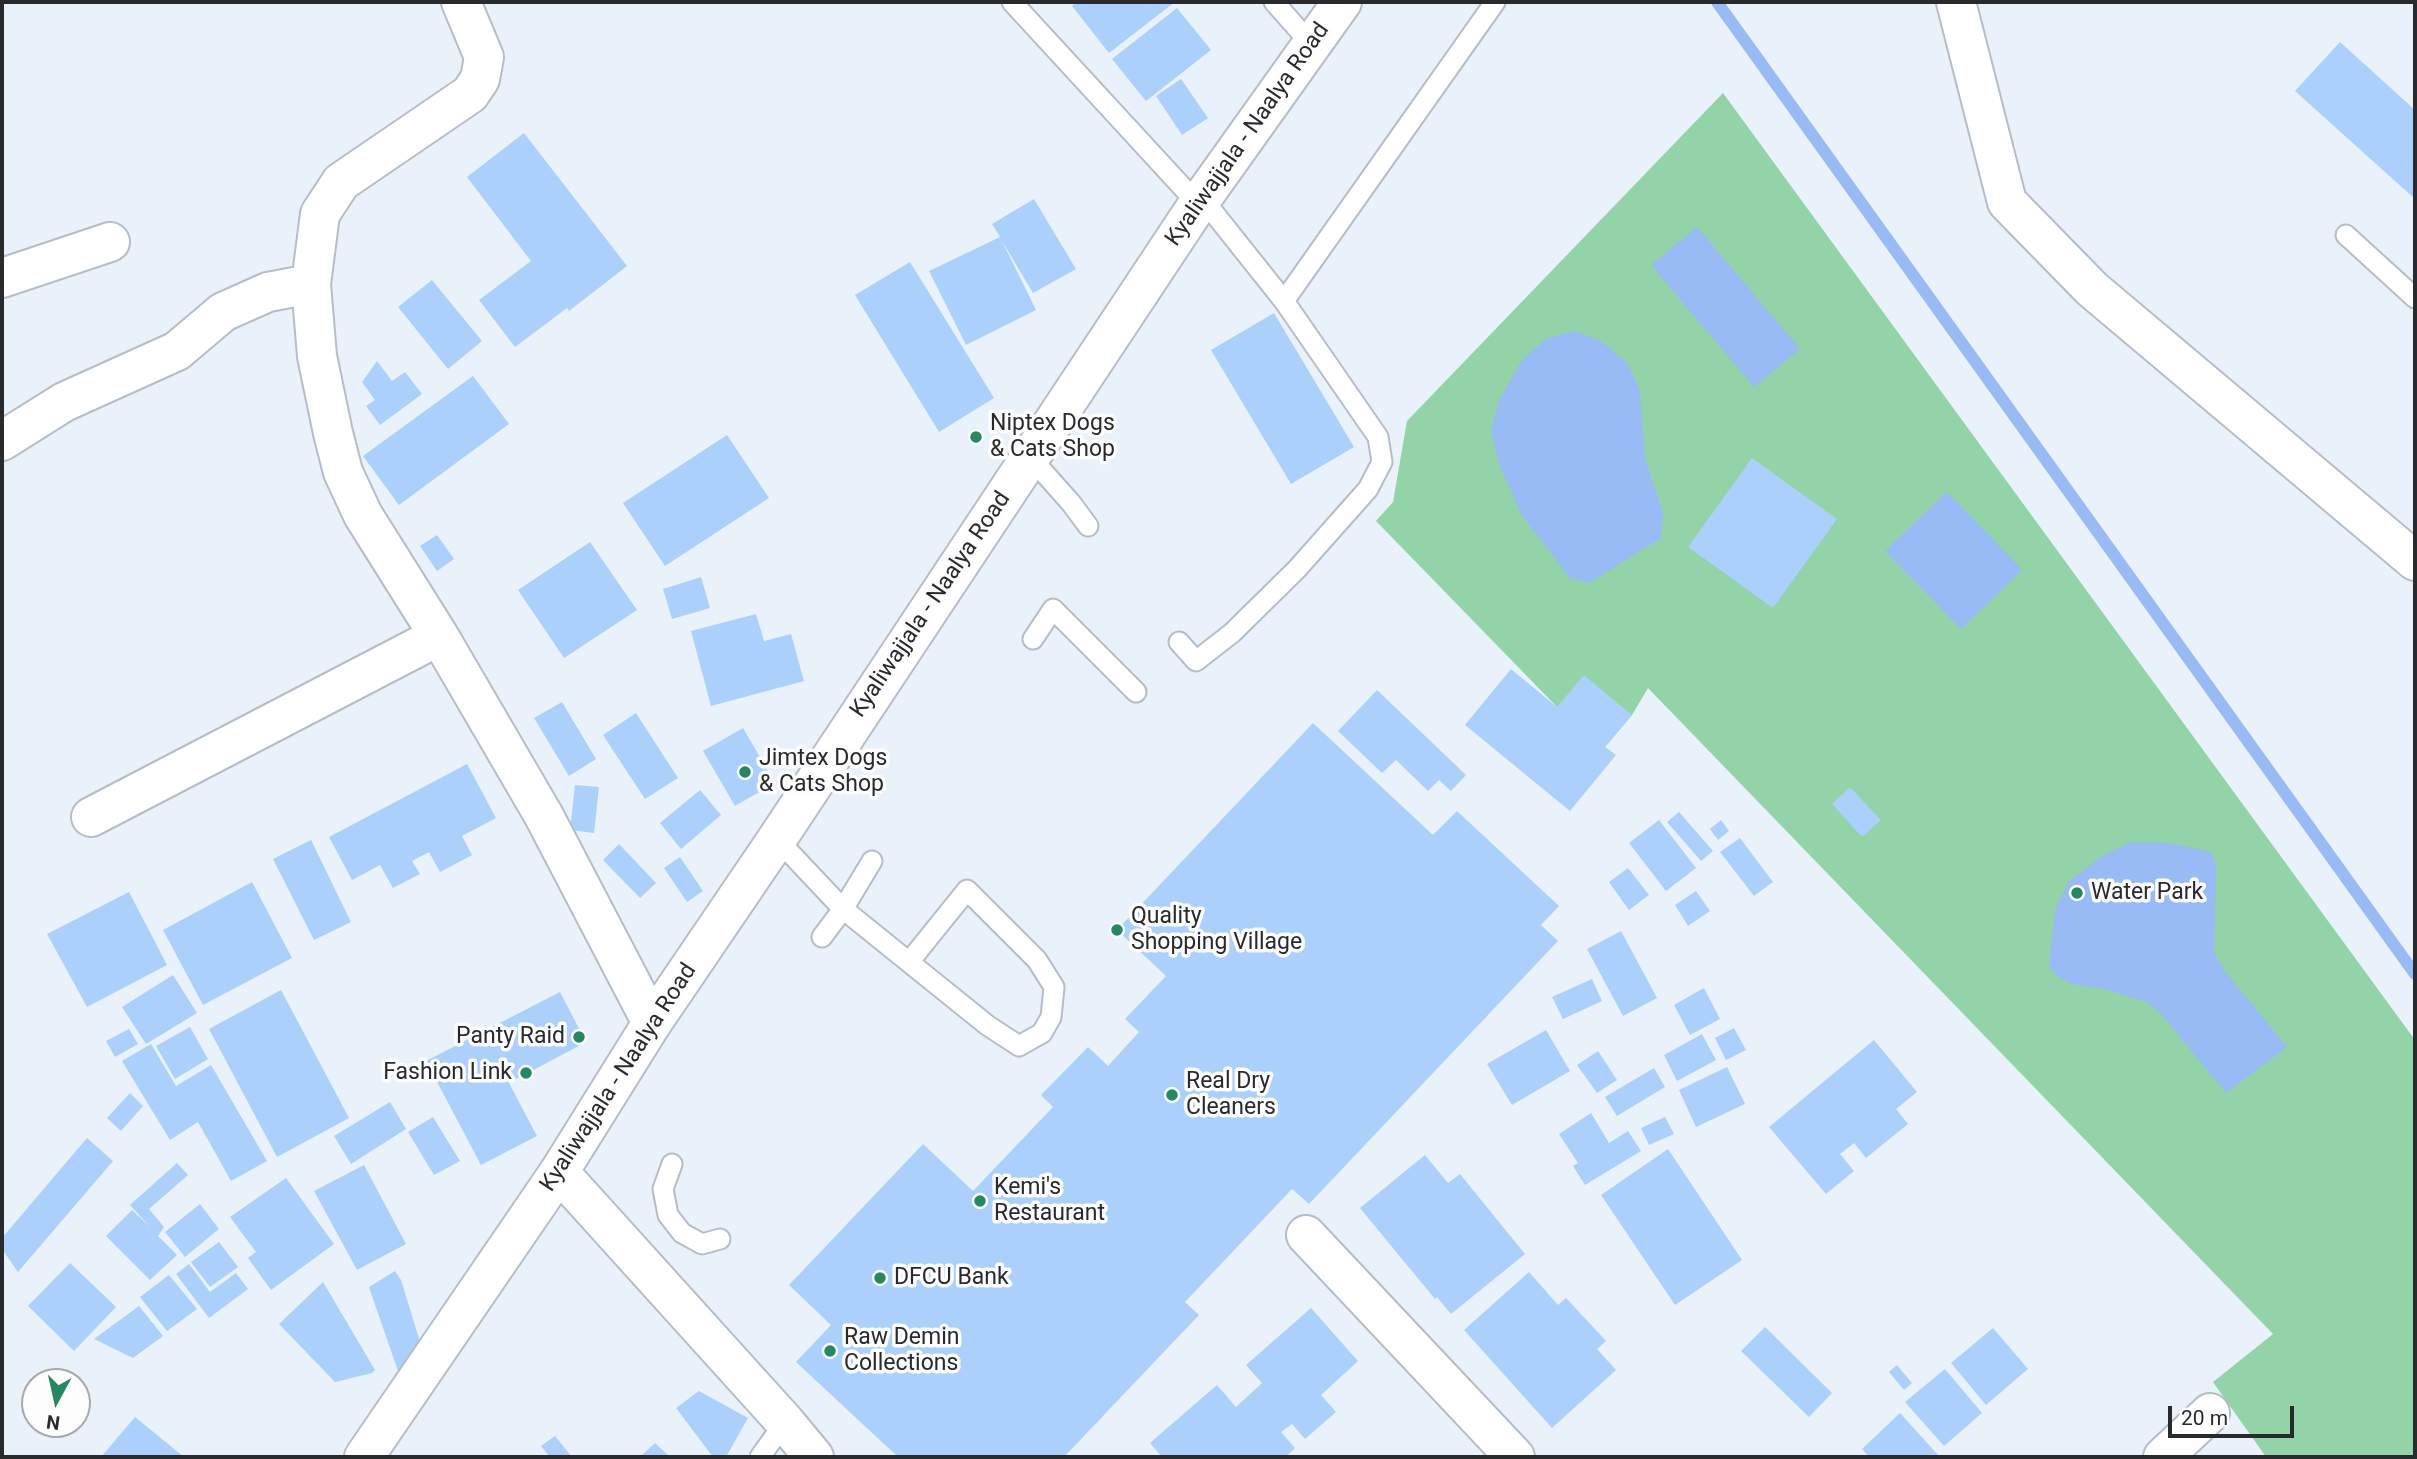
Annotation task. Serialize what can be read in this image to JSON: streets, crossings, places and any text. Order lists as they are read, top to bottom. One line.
{"streets":{"street":["Kyaliwajjala - Naalya Road"]},"places":["Niptex Dogs & Cats Shop","Jimtex Dogs & Cats Shop","Water Park","Quality Shopping Village","Panty Raid","Fashion Link","Real Dry Cleaners","Kemi's Restaurant","DFCU Bank","Raw Demin Collections"],"scale_bar":"20 m","north":"bottom"}
